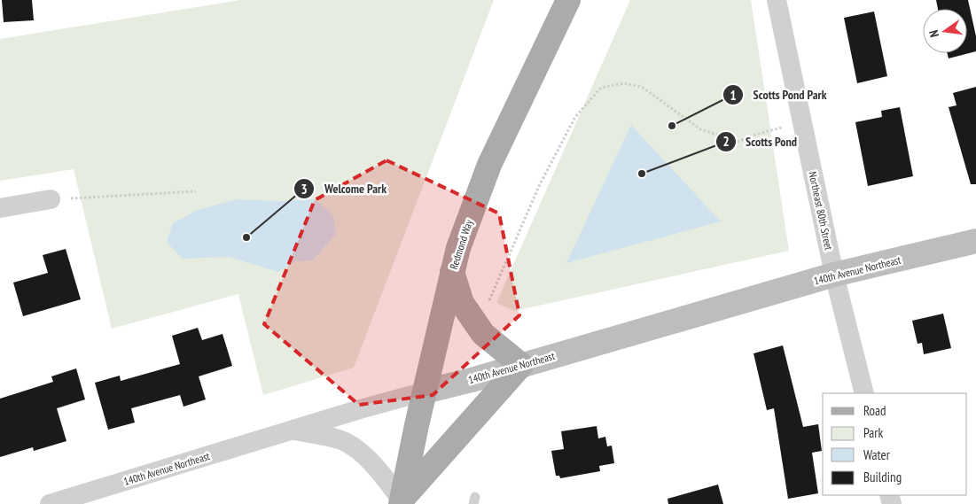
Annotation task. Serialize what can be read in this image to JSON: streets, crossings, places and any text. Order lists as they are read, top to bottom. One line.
{"streets":{"main road":["Redmond Way","140th Avenue Northeast"],"street":["Northeast 80th Street"]},"crossings":[["Northeast 80th Street","140th Avenue Northeast"],["Redmond Way","140th Avenue Northeast"]],"places":["Scotts Pond Park","Scotts Pond","Welcome Park"],"legend":["Road","Park","Water","Building"],"north":"left"}
